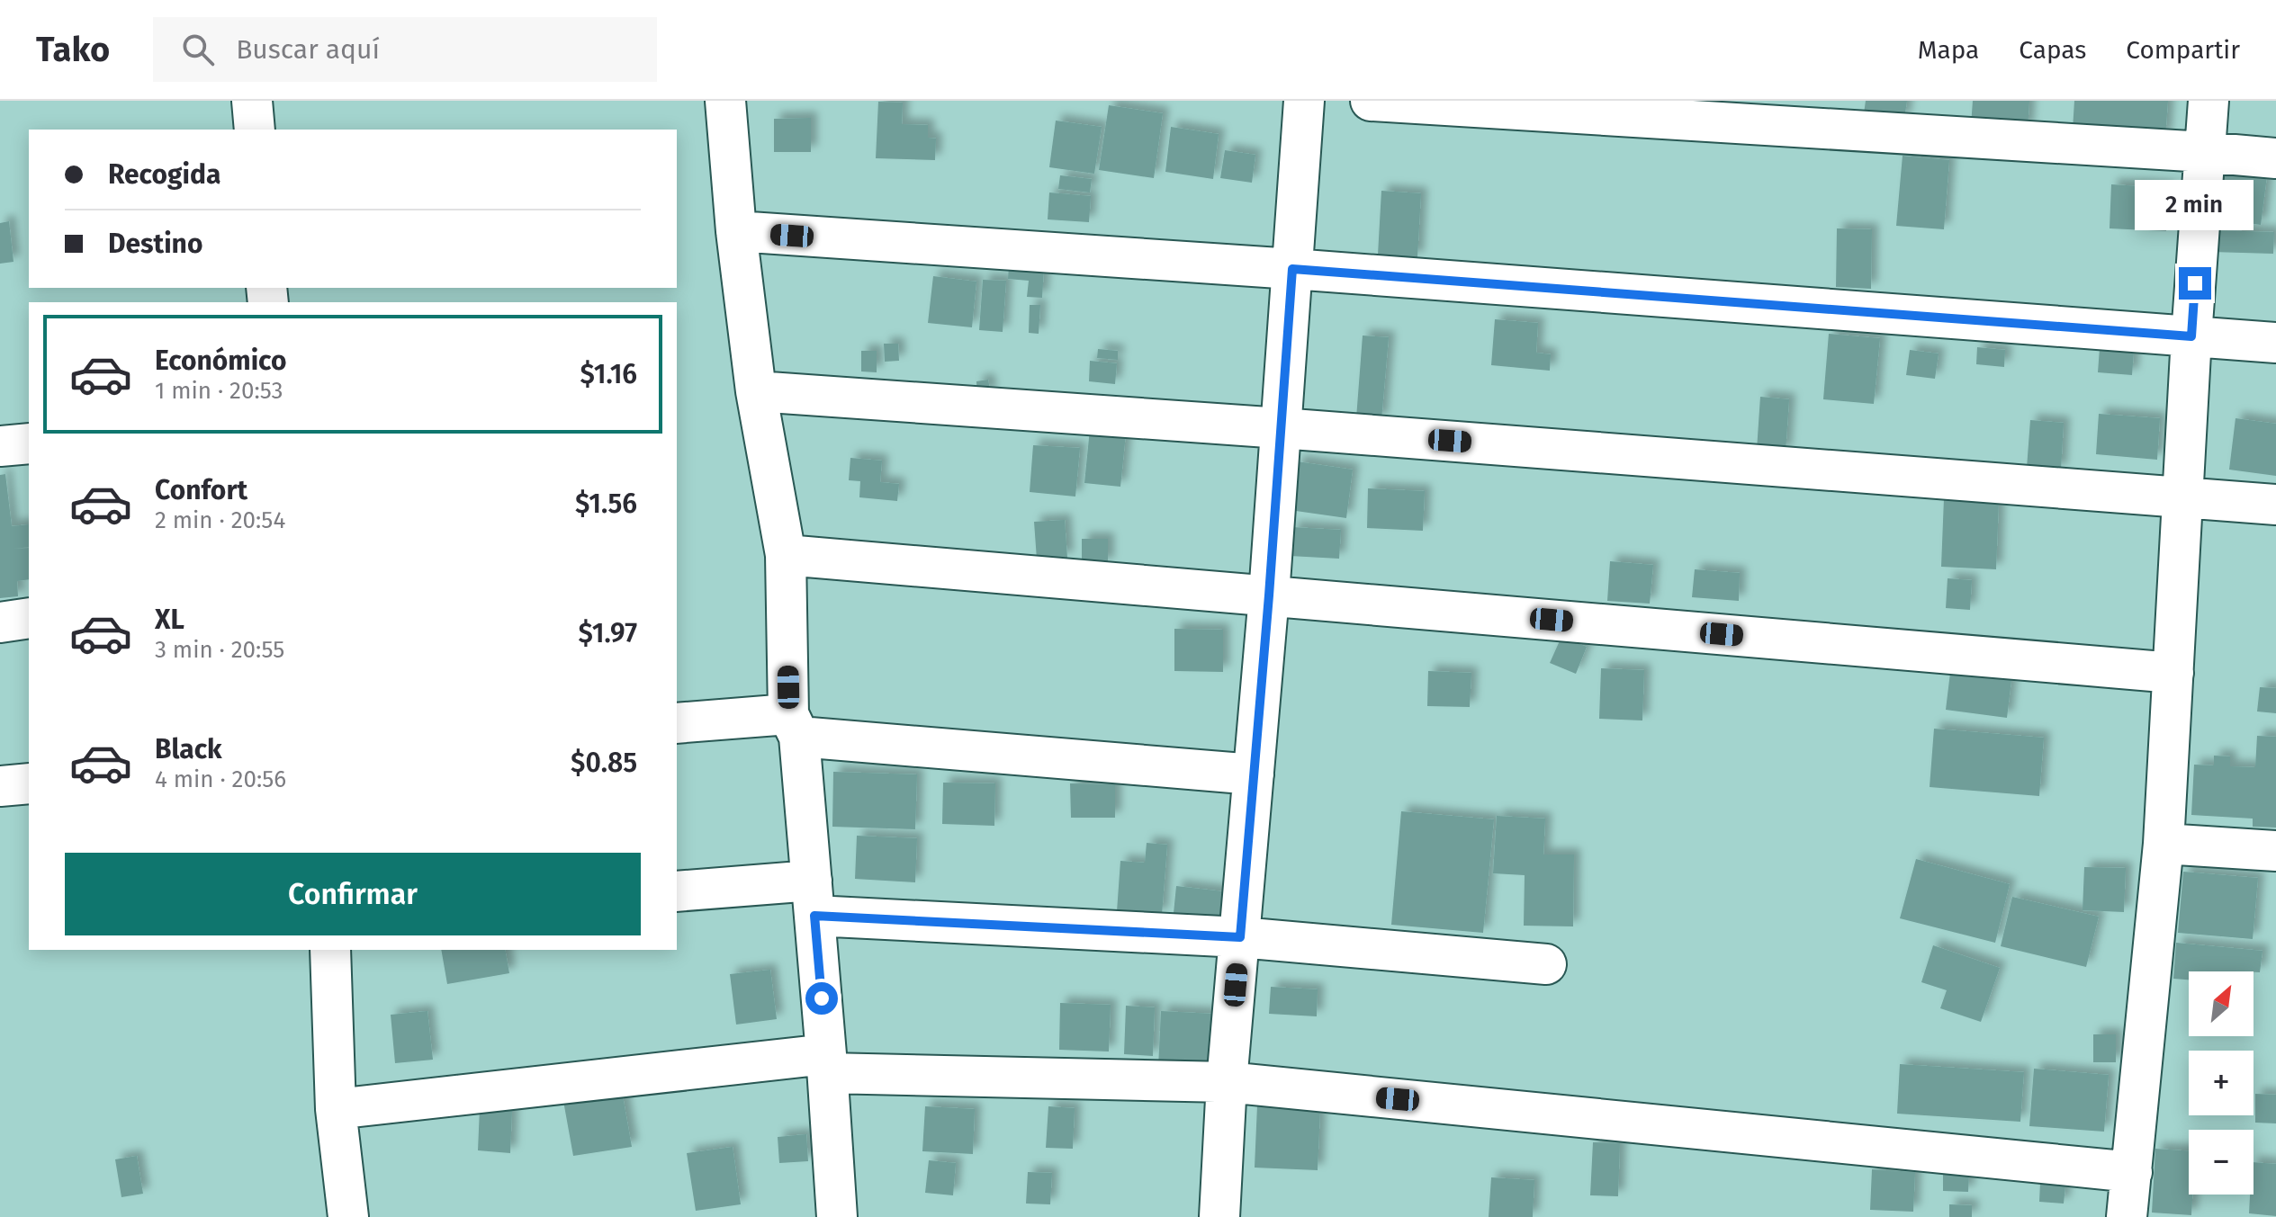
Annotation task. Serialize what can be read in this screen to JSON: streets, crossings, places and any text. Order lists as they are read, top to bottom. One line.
{"north":"top right","page":{"header":"Tako","search":"Buscar aquí","nav":["Mapa","Capas","Compartir"],"banner":["Recogida","Destino"],"bubble":"2 min","list":[{"name":"Económico","note":"1 min · 20:53","value":"$1.16"},{"name":"Confort","note":"2 min · 20:54","value":"$1.56"},{"name":"XL","note":"3 min · 20:55","value":"$1.97"},{"name":"Black","note":"4 min · 20:56","value":"$0.85"}],"buttons":"Confirmar","map_buttons":["+","−"]}}
